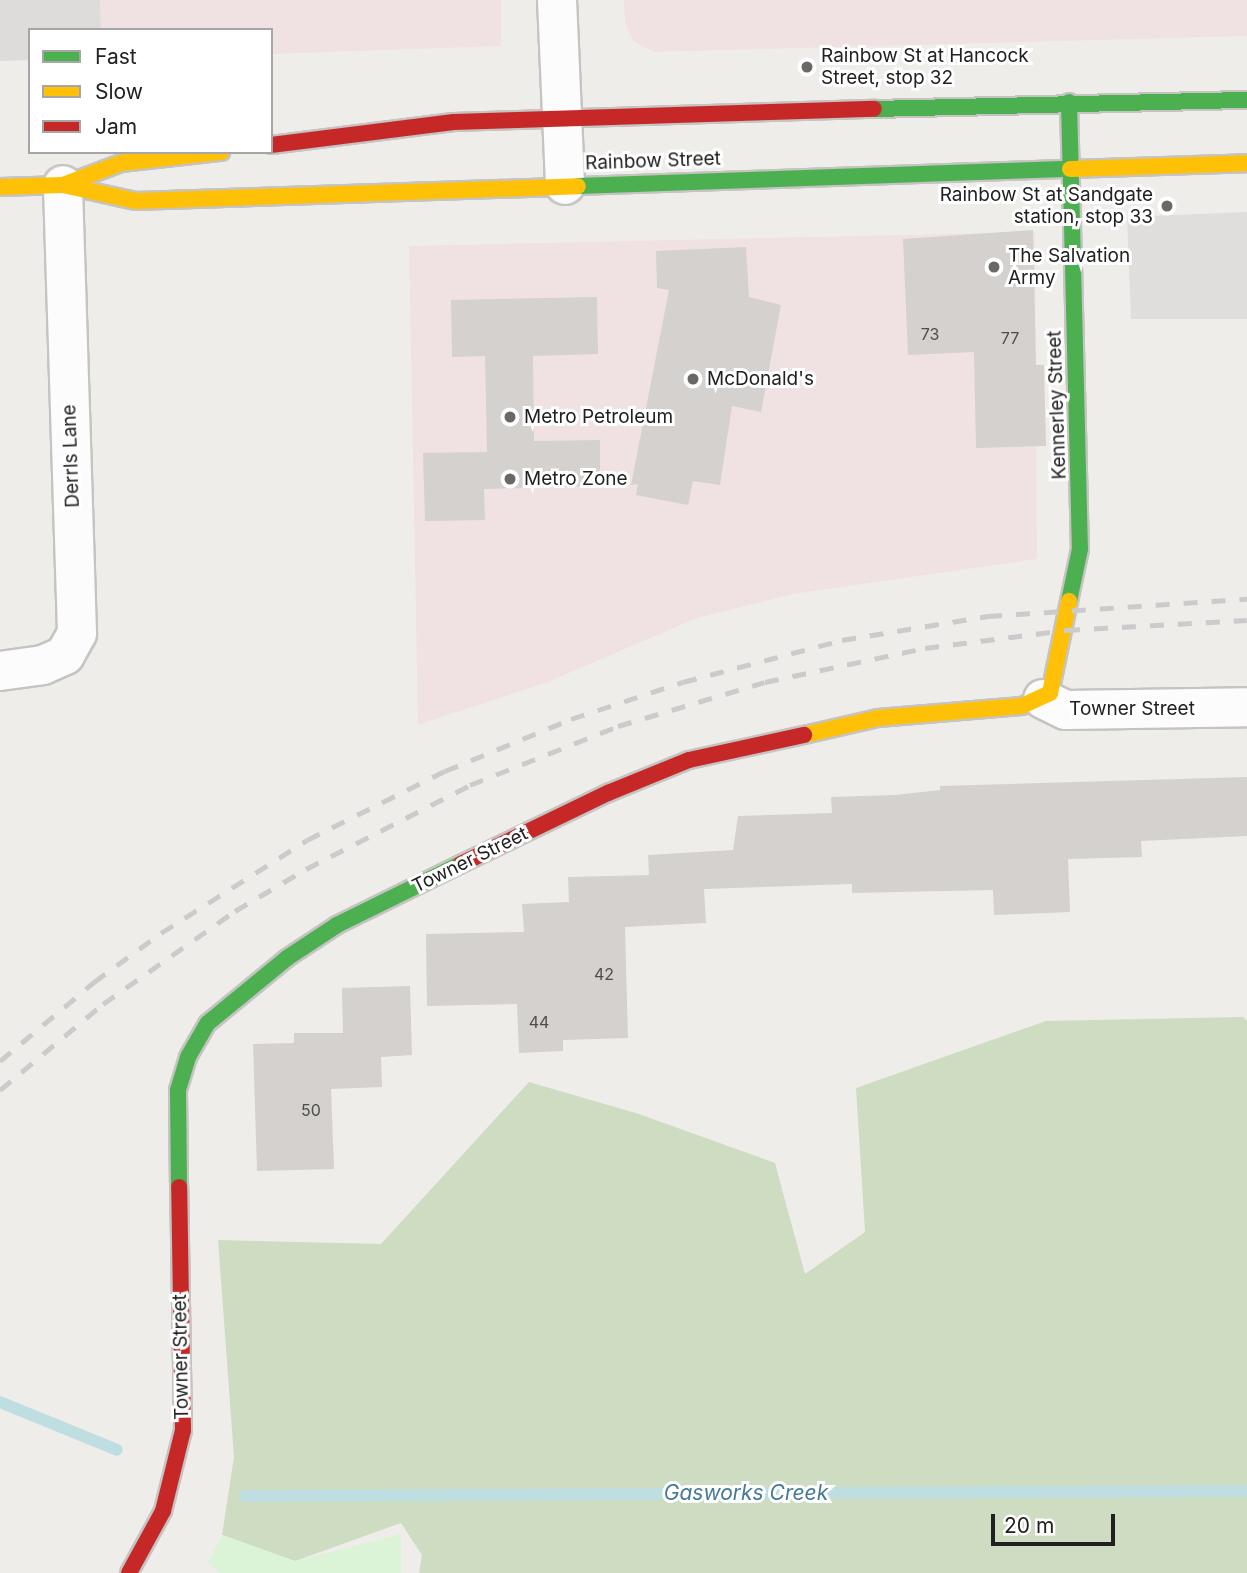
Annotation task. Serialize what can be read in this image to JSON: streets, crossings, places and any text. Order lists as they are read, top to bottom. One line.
{"streets":{"main road":["Rainbow Street","Kennerley Street","Towner Street"],"street":["Derrls Lane"]},"crossings":[["Rainbow Street","Kennerley Street"],["Rainbow Street","Derrls Lane"],["Kennerley Street","Towner Street"]],"water":["Gasworks Creek"],"places":["Rainbow St at Hancock Street, stop 32","Rainbow St at Sandgate station, stop 33","The Salvation Army","McDonald's","Metro Petroleum","Metro Zone"],"house_numbers":["73","77","42","44","50"],"legend":["Fast","Slow","Jam"],"scale_bar":"20 m"}
